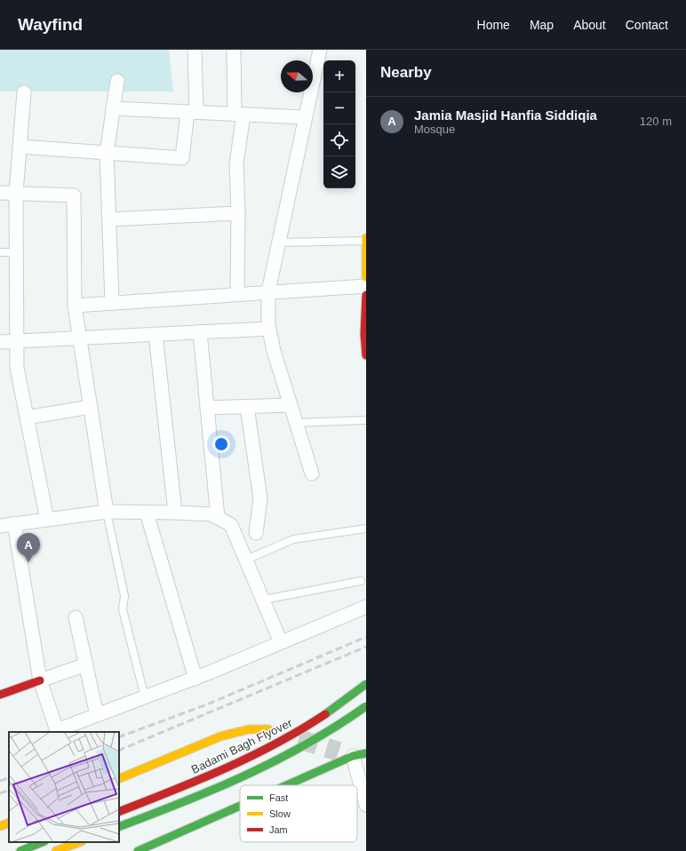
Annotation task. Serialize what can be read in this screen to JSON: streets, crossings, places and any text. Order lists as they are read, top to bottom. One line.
{"streets":{"street":["Badami Bagh Flyover"]},"legend":["Fast","Slow","Jam"],"north":"left","page":{"header":"Wayfind","nav":["Home","Map","About","Contact"],"heading":"Nearby","map_buttons":["+","−"],"list":[{"mark":"A","name":"Jamia Masjid Hanfia Siddiqia","note":"Mosque","value":"120 m"}],"pins":"A"}}
